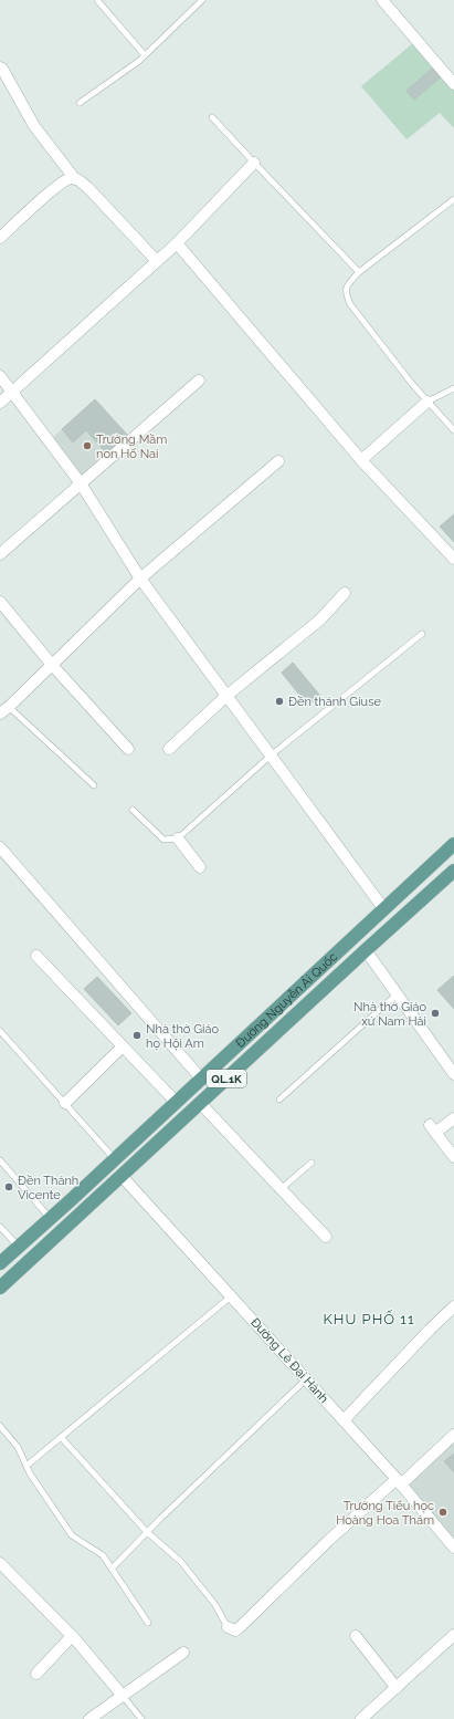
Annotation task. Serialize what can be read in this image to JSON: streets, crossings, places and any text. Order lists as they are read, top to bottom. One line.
{"streets":{"main road":["Đường Nguyễn Ái Quốc","QL.1K"],"street":["Đường Lê Đại Hành"]},"crossings":[["Đường Nguyễn Ái Quốc","Đường Lê Đại Hành"]],"districts":["KHU PHỐ 11"],"places":["Trường Mầm non Hố Nai","Đền thánh Giuse","Nhà thờ Giáo xứ Nam Hải","Nhà thờ Giáo họ Hội Am","Đền Thánh Vicente","Trường Tiểu học Hoàng Hoa Thám"]}
